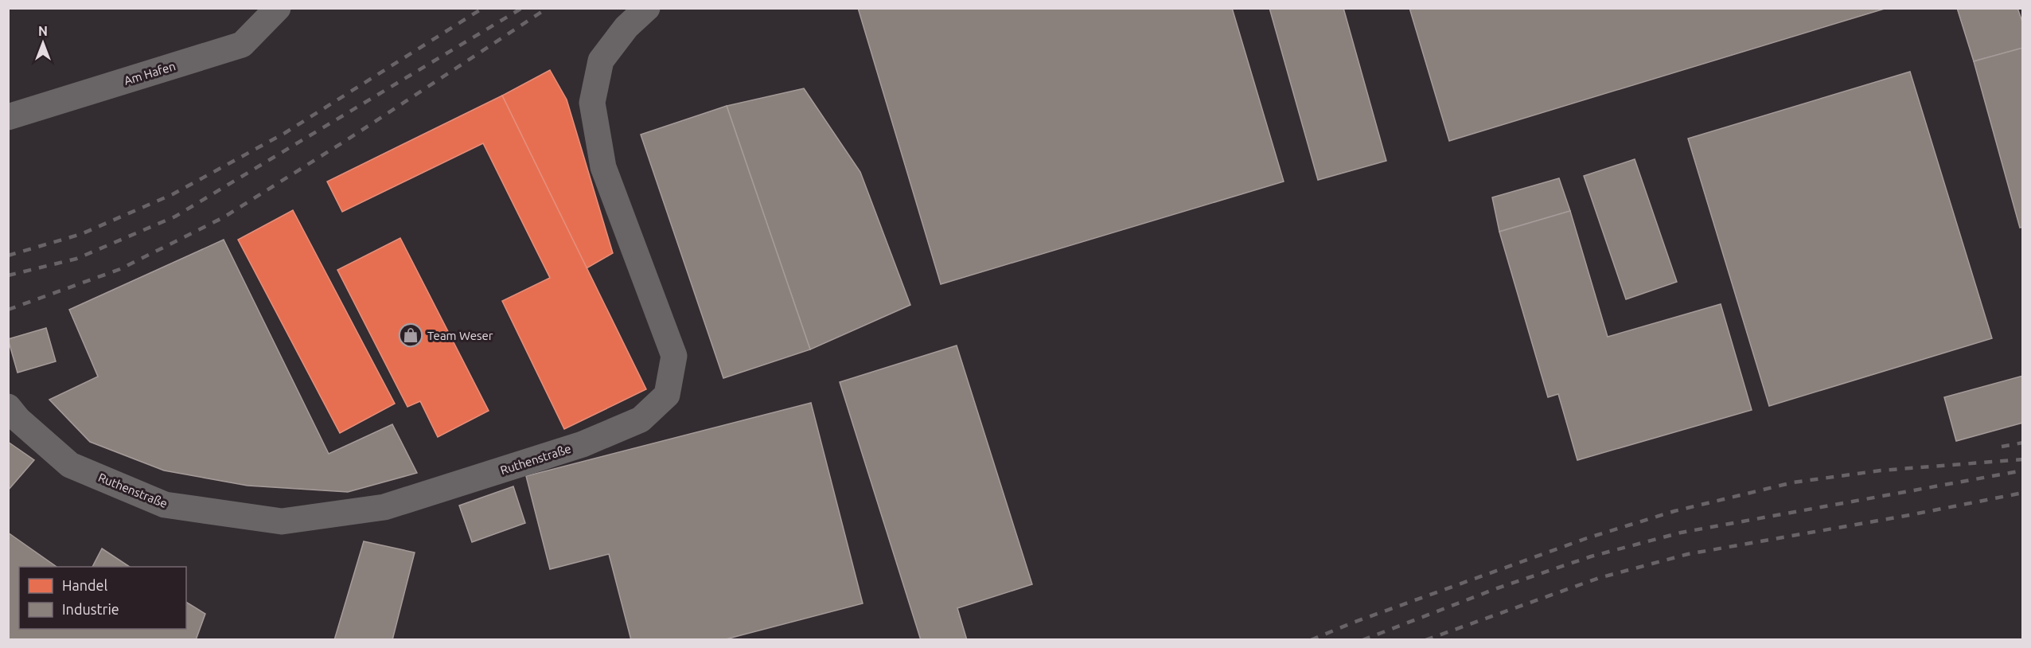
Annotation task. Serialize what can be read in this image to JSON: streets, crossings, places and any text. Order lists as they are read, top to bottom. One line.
{"streets":{"street":["Am Hafen","Ruthenstraße"]},"places":{"shop":["Team Weser"]},"legend":["Handel","Industrie"],"north":"top"}
